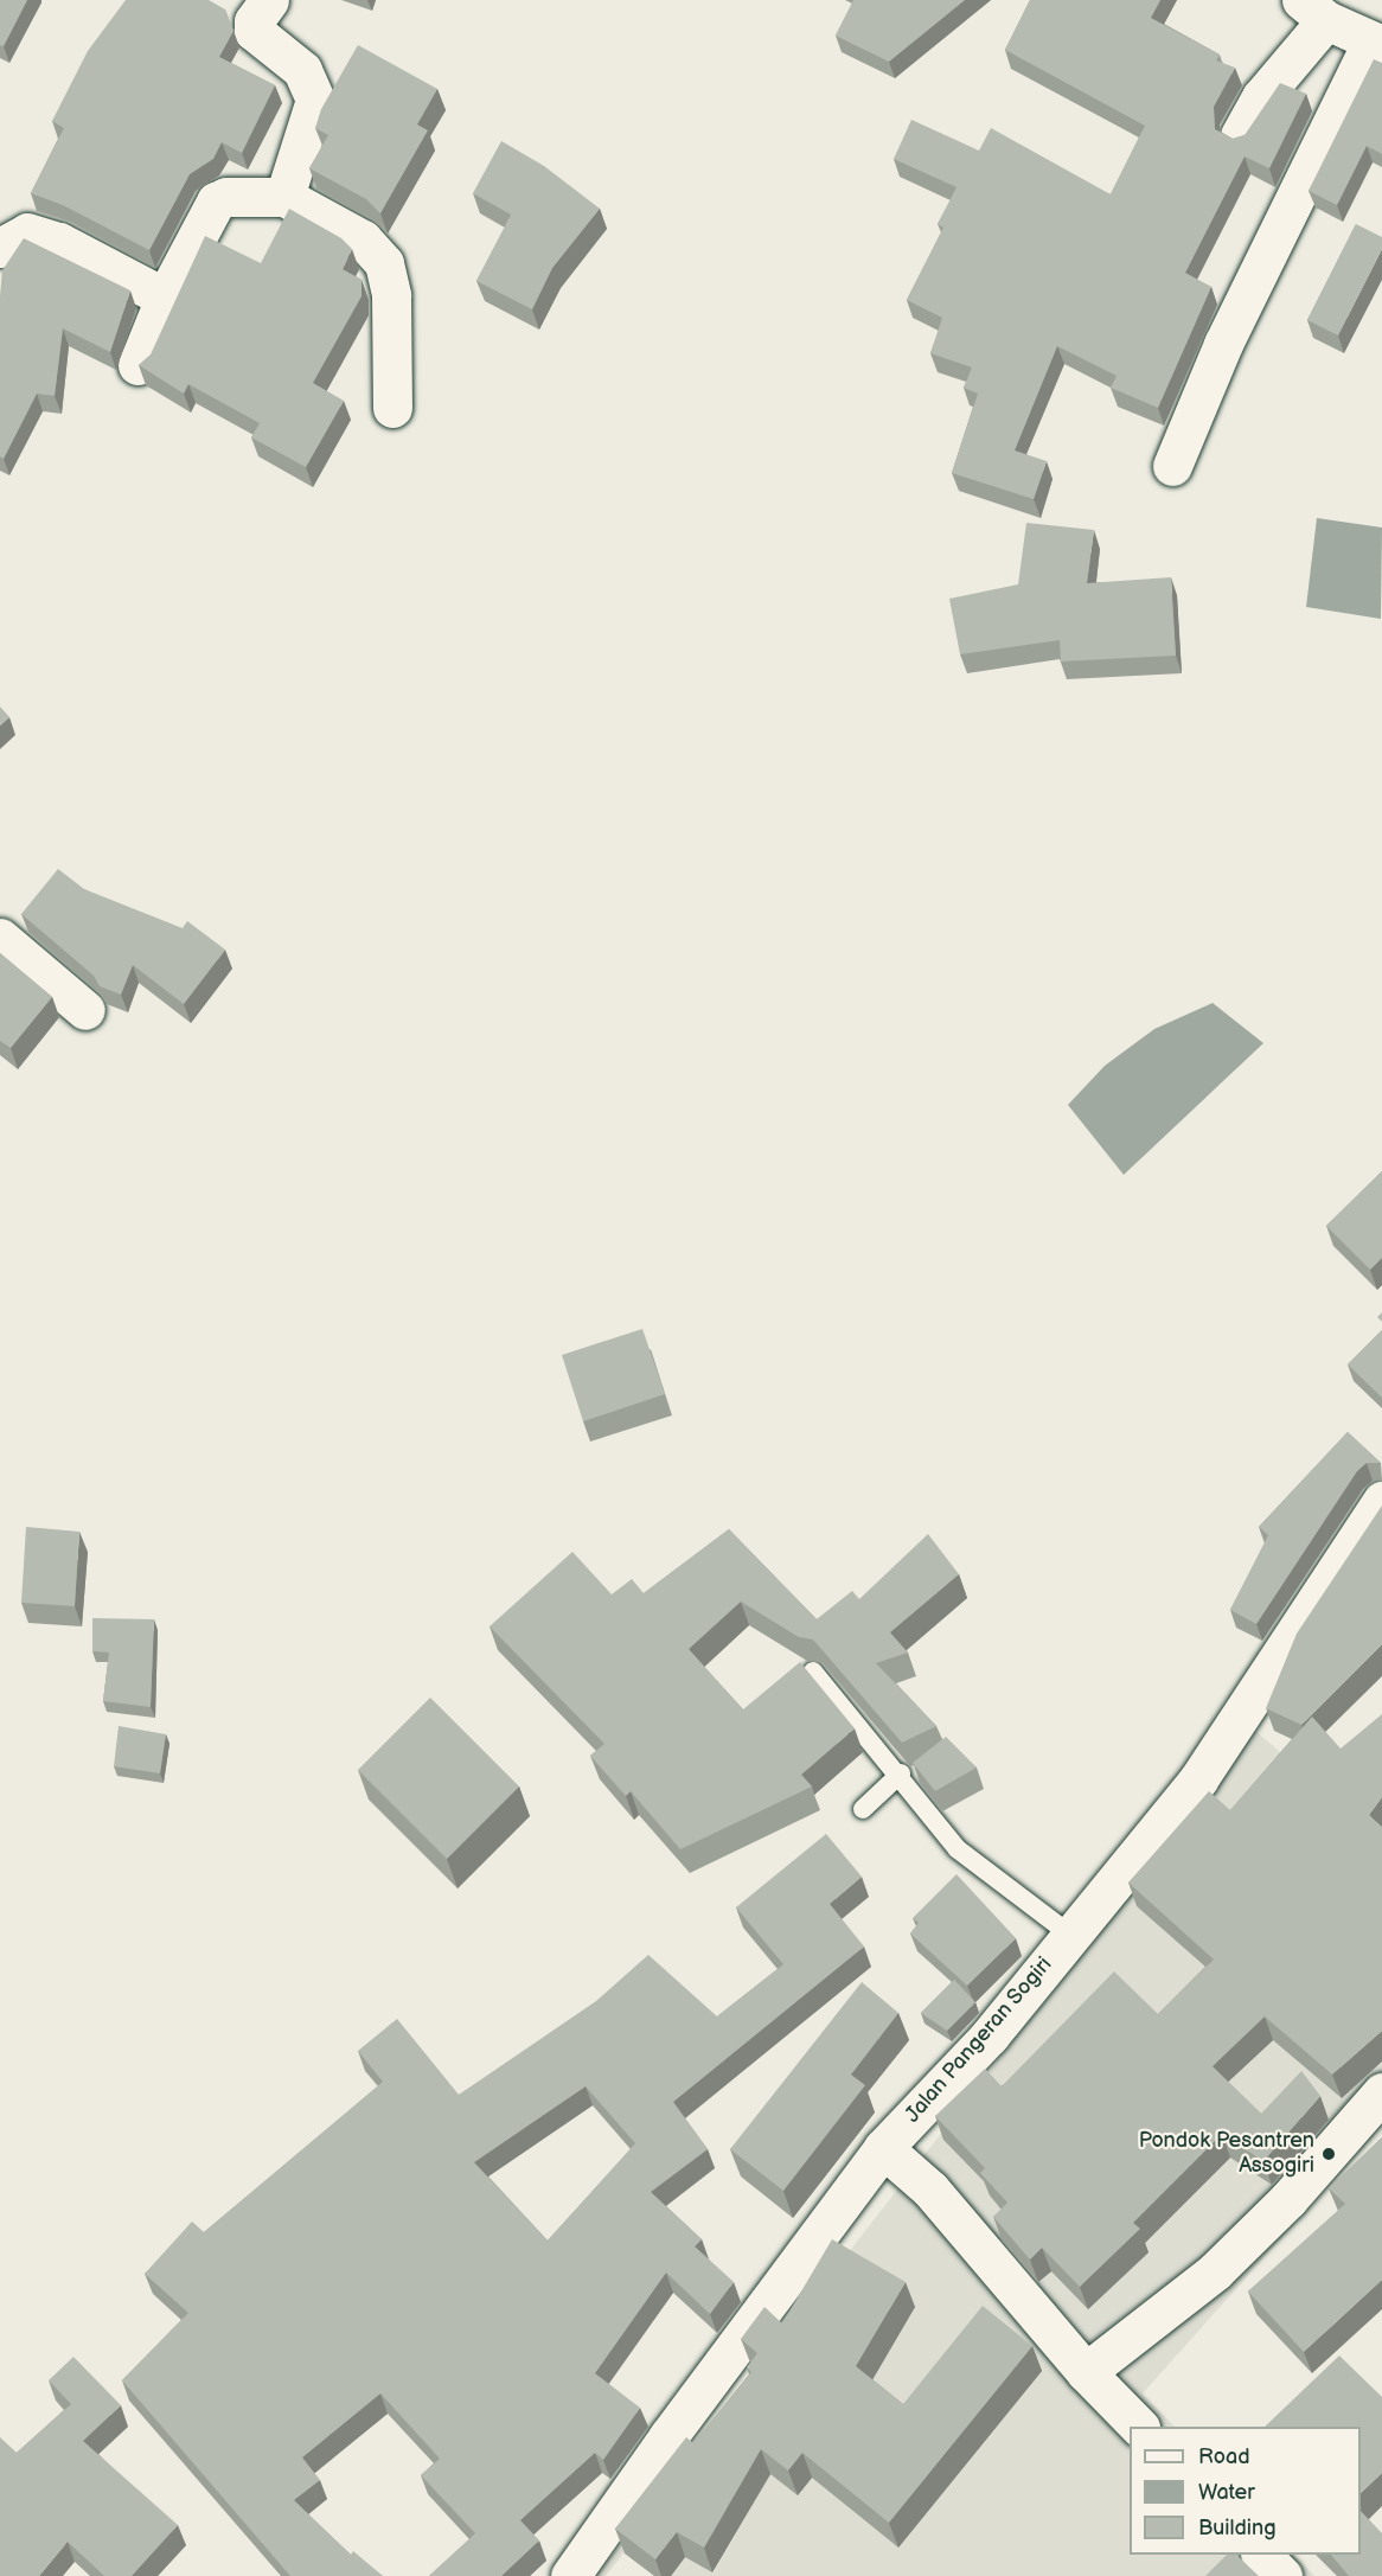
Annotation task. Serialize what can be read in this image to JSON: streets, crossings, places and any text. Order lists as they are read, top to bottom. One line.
{"streets":{"street":["Jalan Pangeran Sogiri"]},"places":["Pondok Pesantren Assogiri"],"legend":["Road","Water","Building"]}
